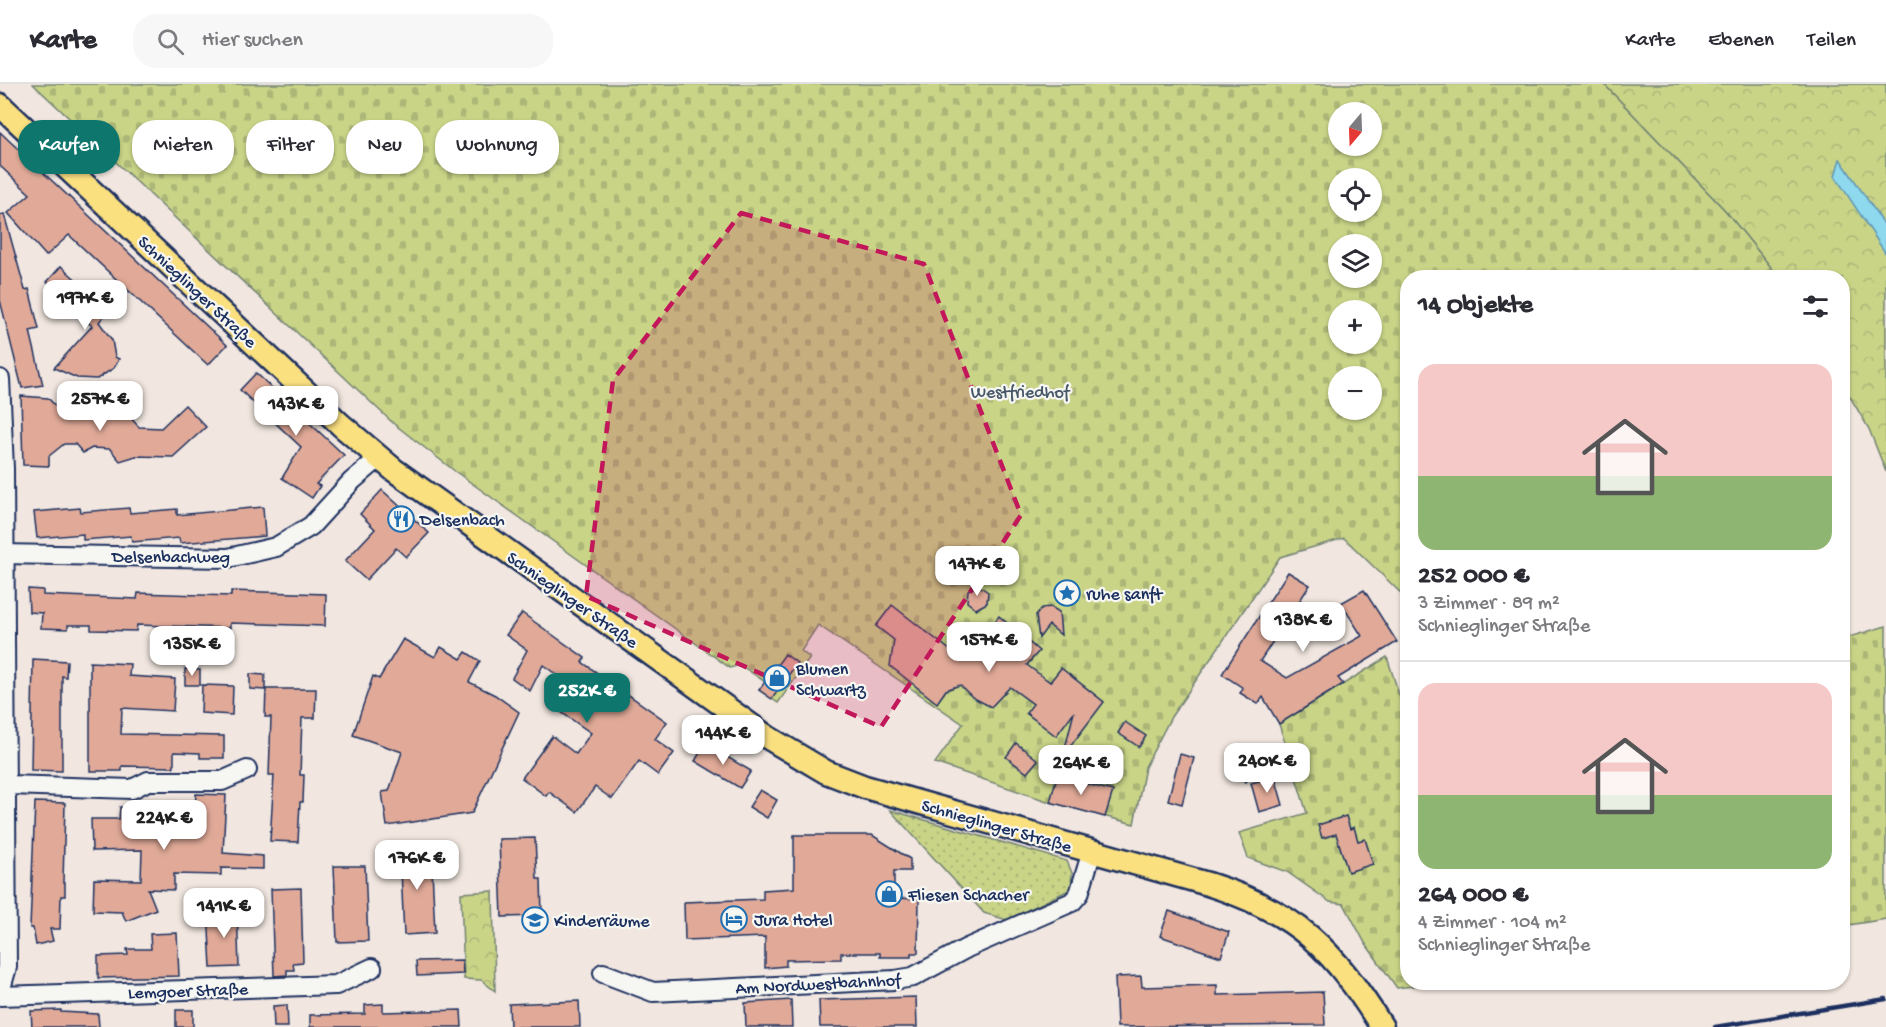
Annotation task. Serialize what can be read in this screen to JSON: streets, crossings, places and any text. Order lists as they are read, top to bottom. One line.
{"streets":{"main road":["Schnieglinger Straße"],"street":["Delsenbachweg","Am Nordwestbahnhof","Lemgoer Straße"]},"crossings":[["Schnieglinger Straße","Delsenbachweg"],["Schnieglinger Straße","Am Nordwestbahnhof"]],"parks":["Westfriedhof"],"places":{"restaurant":["Delsenbach"],"place":["ruhe sanft"],"shop":["Blumen Schwartz","Fliesen Schacher"],"hotel":["Jura Hotel"],"school or university":["Kinderräume"]},"north":"bottom","page":{"header":"Karte","search":"Hier suchen","nav":["Karte","Ebenen","Teilen"],"map_buttons":["+","−"],"chip":["Kaufen","Mieten","Filter","Neu","Wohnung"],"heading":"14 Objekte","price":["197K €","257K €","143K €","147K €","138K €","157K €","135K €","252K €","144K €","240K €","264K €","224K €","176K €","141K €"],"list":[{"name":"252 000 €","note":"3 Zimmer · 89 m² · Schnieglinger Straße"},{"name":"264 000 €","note":"4 Zimmer · 104 m² · Schnieglinger Straße"}]}}
